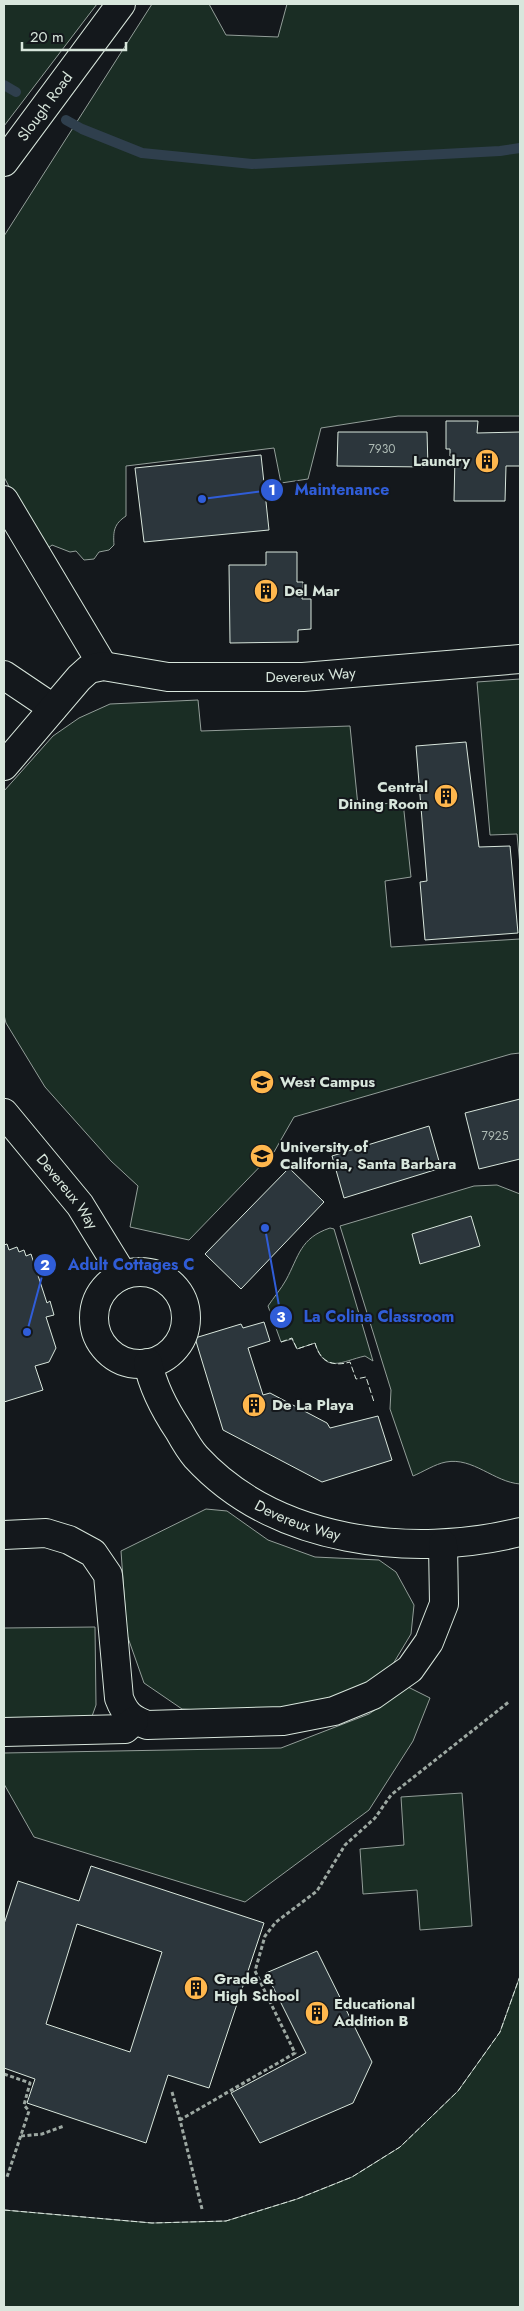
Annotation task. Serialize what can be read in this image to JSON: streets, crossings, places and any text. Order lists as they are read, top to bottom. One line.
{"streets":{"street":["Slough Road","Devereux Way"]},"places":{"building":["Laundry","Del Mar","Central Dining Room","De La Playa","Grade & High School","Educational Addition B"],"other":["Maintenance","La Colina Classroom","Adult Cottages C"],"school or university":["West Campus","University of California, Santa Barbara"]},"house_numbers":["7930","7925"],"scale_bar":"20 m"}
